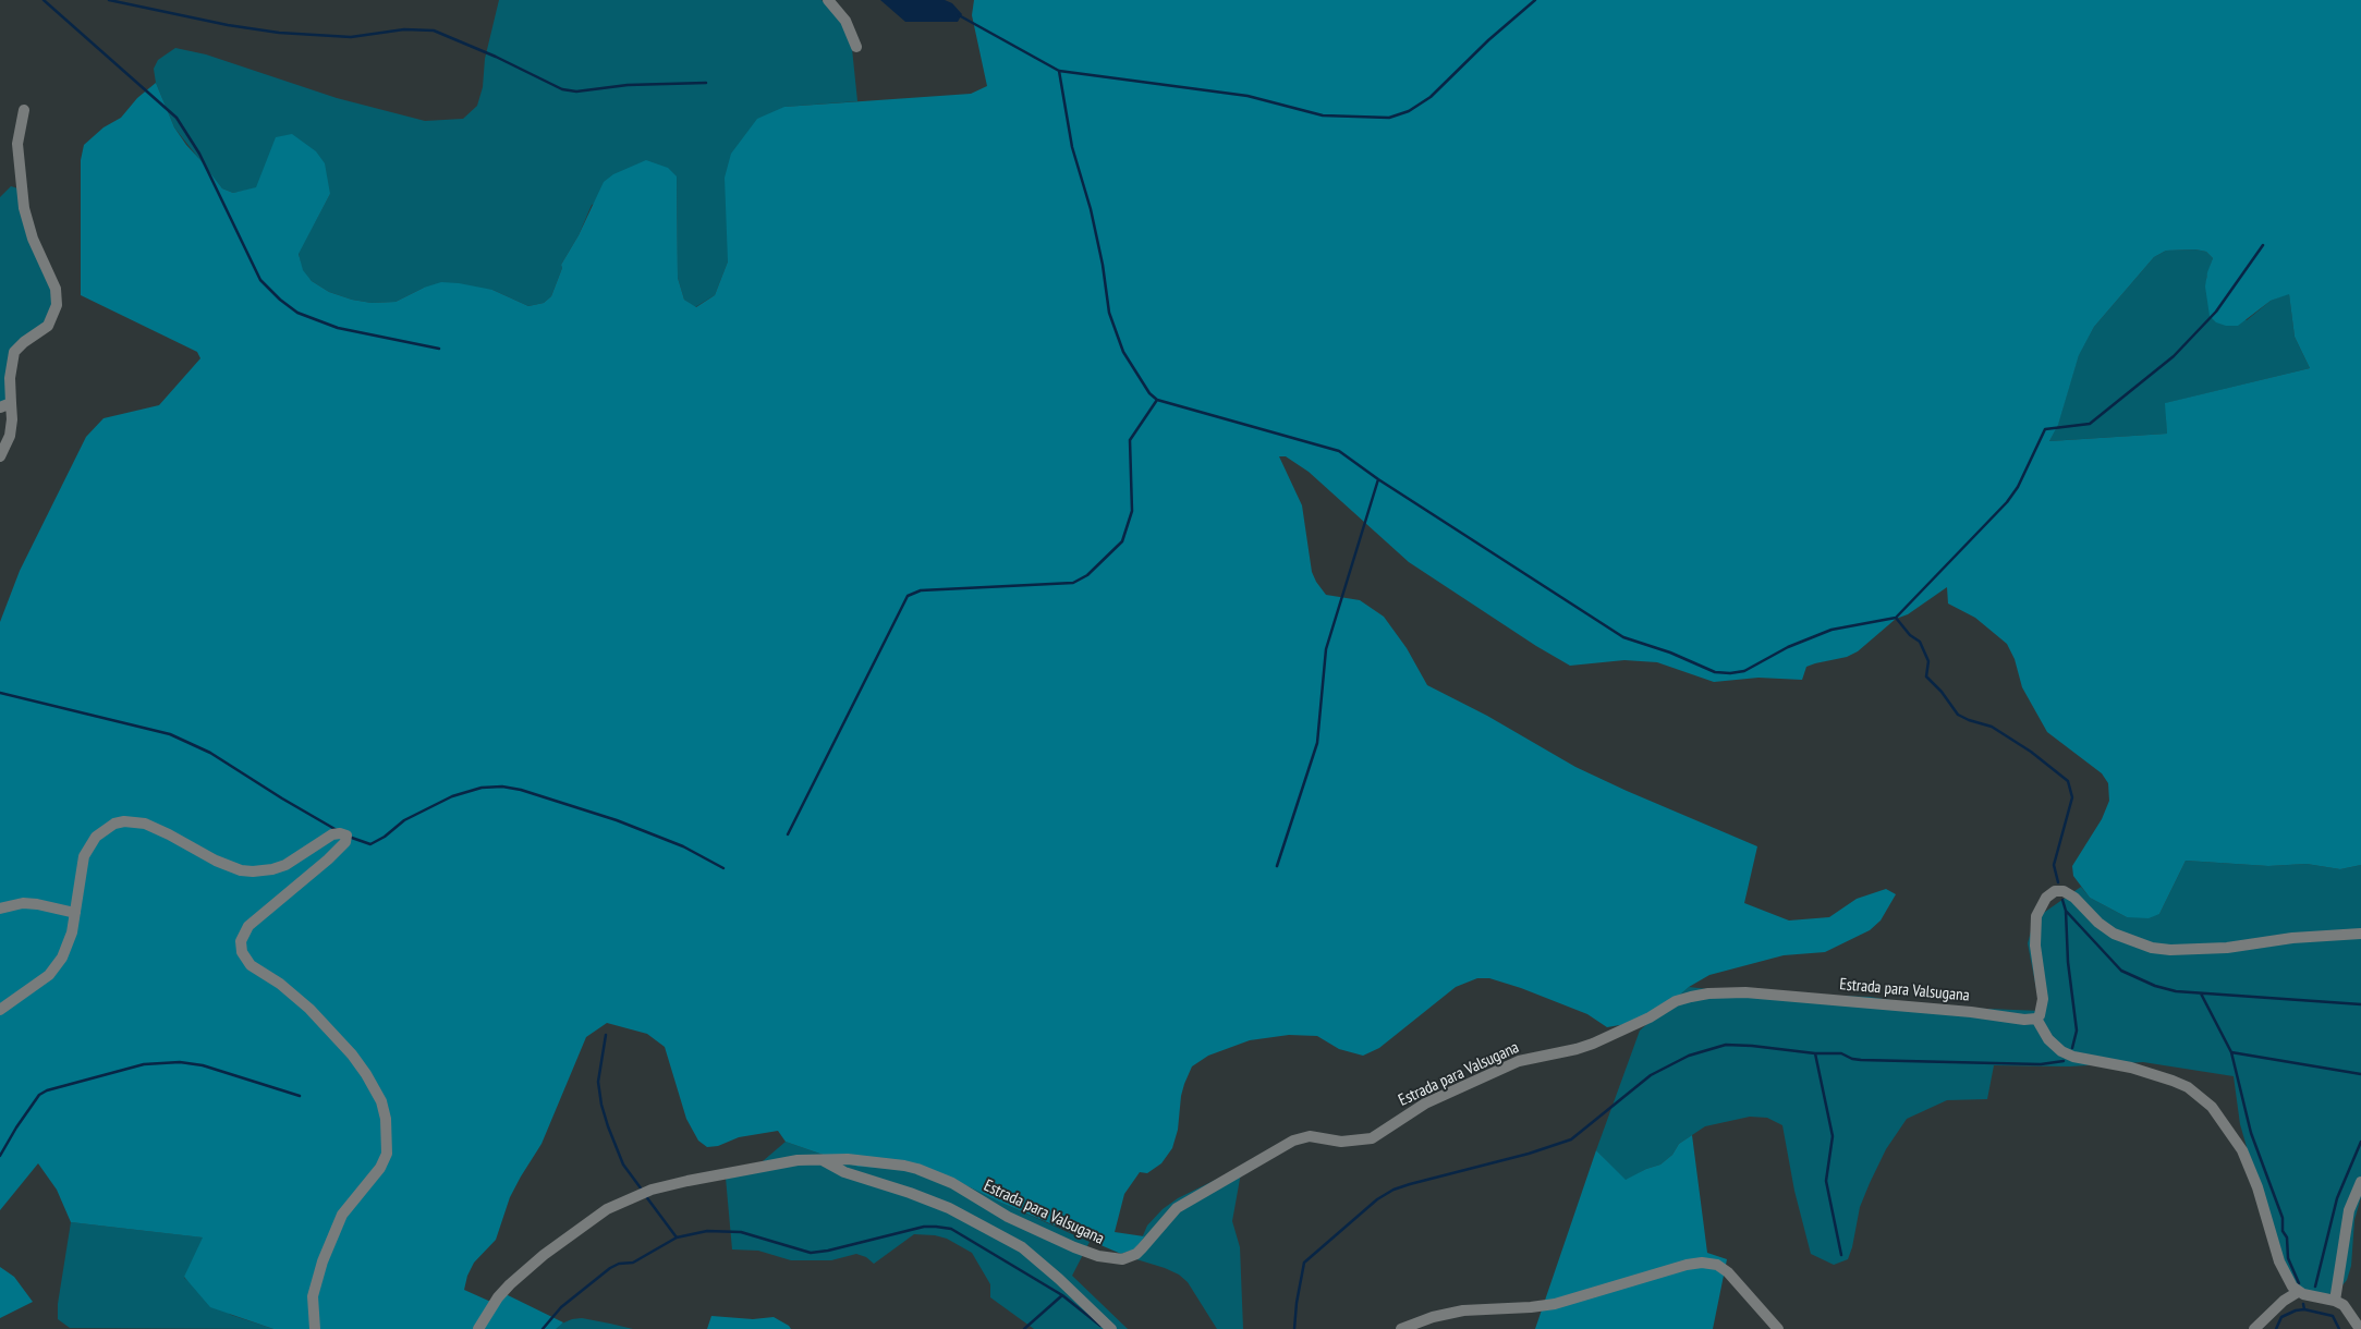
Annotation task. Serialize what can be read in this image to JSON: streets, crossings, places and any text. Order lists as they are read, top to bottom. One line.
{"streets":{"street":["Estrada para Valsugana"]}}
